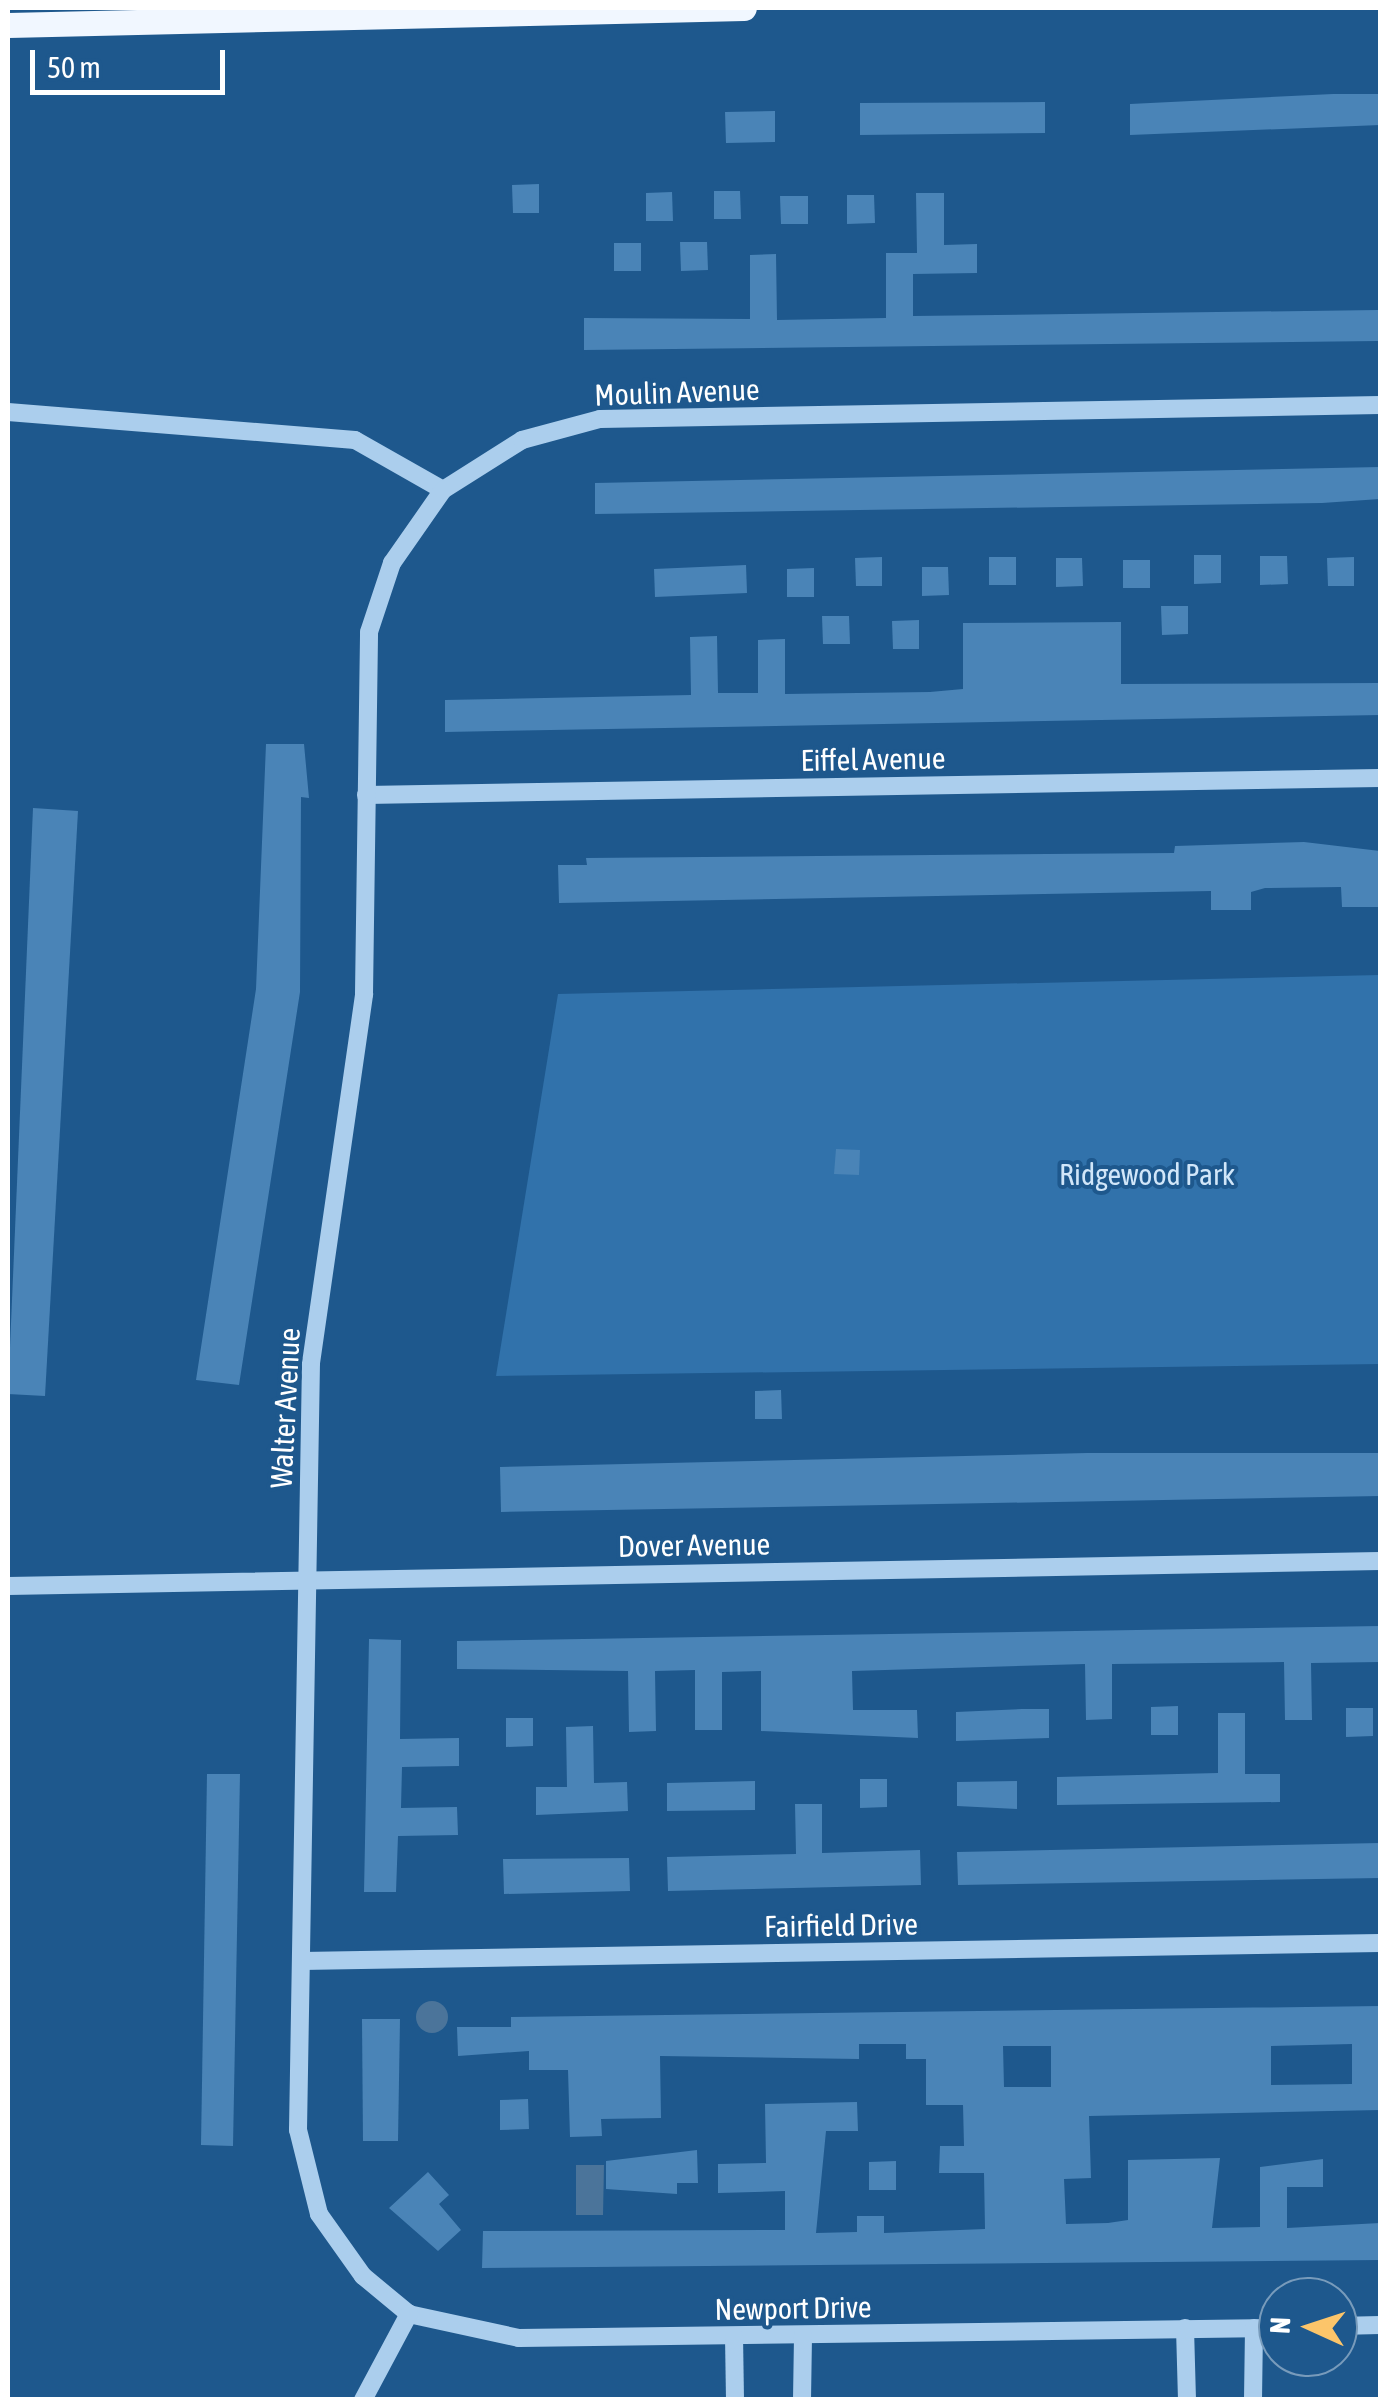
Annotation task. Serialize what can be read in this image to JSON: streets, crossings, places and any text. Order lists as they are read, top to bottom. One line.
{"streets":{"street":["Moulin Avenue","Eiffel Avenue","Walter Avenue","Dover Avenue","Fairfield Drive","Newport Drive"]},"crossings":[["Moulin Avenue","Walter Avenue"],["Eiffel Avenue","Walter Avenue"],["Walter Avenue","Dover Avenue"],["Walter Avenue","Fairfield Drive"],["Walter Avenue","Newport Drive"]],"parks":["Ridgewood Park"],"scale_bar":"50 m","north":"left"}
